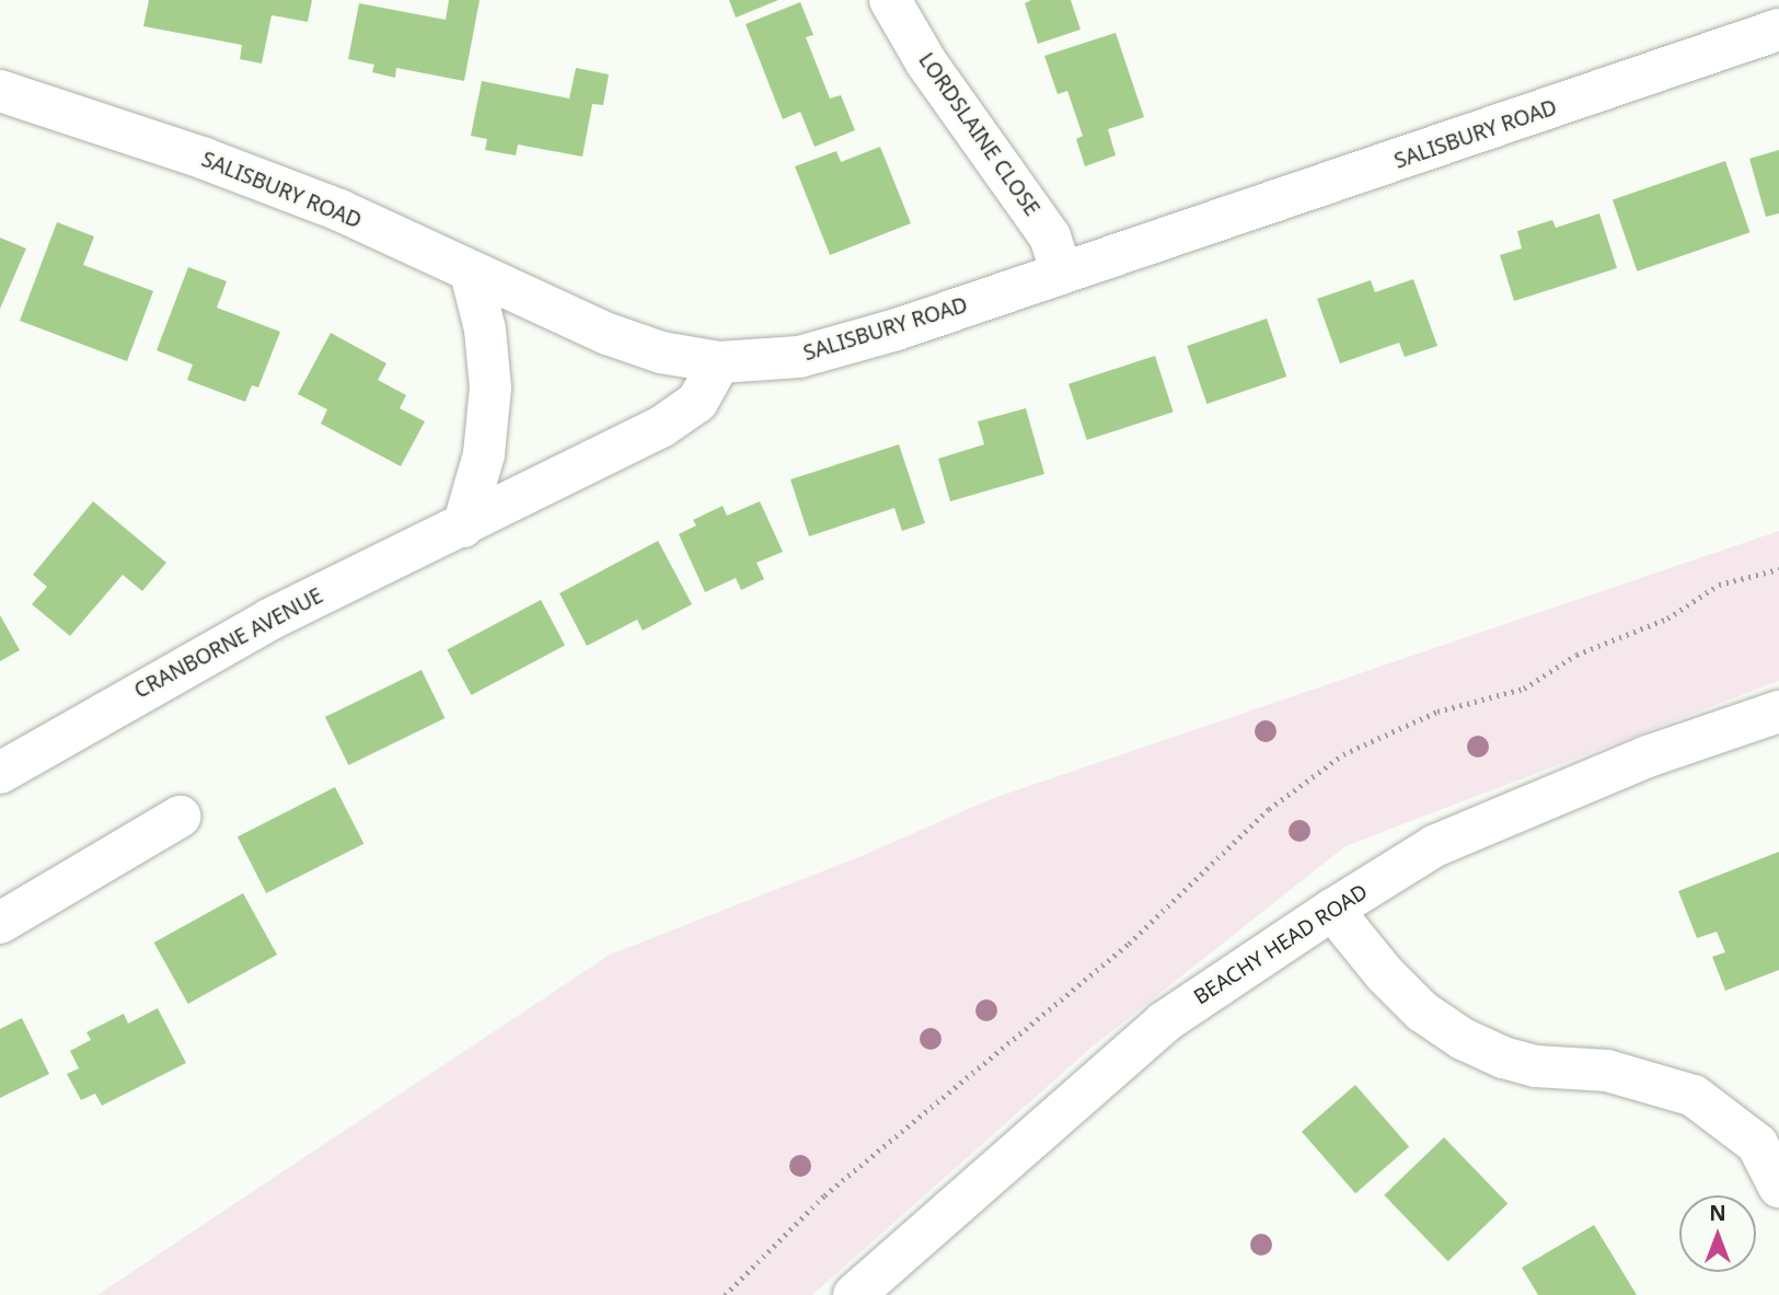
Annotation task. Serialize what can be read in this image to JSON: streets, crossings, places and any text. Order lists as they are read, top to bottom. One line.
{"streets":{"street":["LORDSLAINE CLOSE","SALISBURY ROAD","CRANBORNE AVENUE","BEACHY HEAD ROAD"]},"crossings":[["LORDSLAINE CLOSE","SALISBURY ROAD"],["SALISBURY ROAD","CRANBORNE AVENUE"]],"north":"top"}
